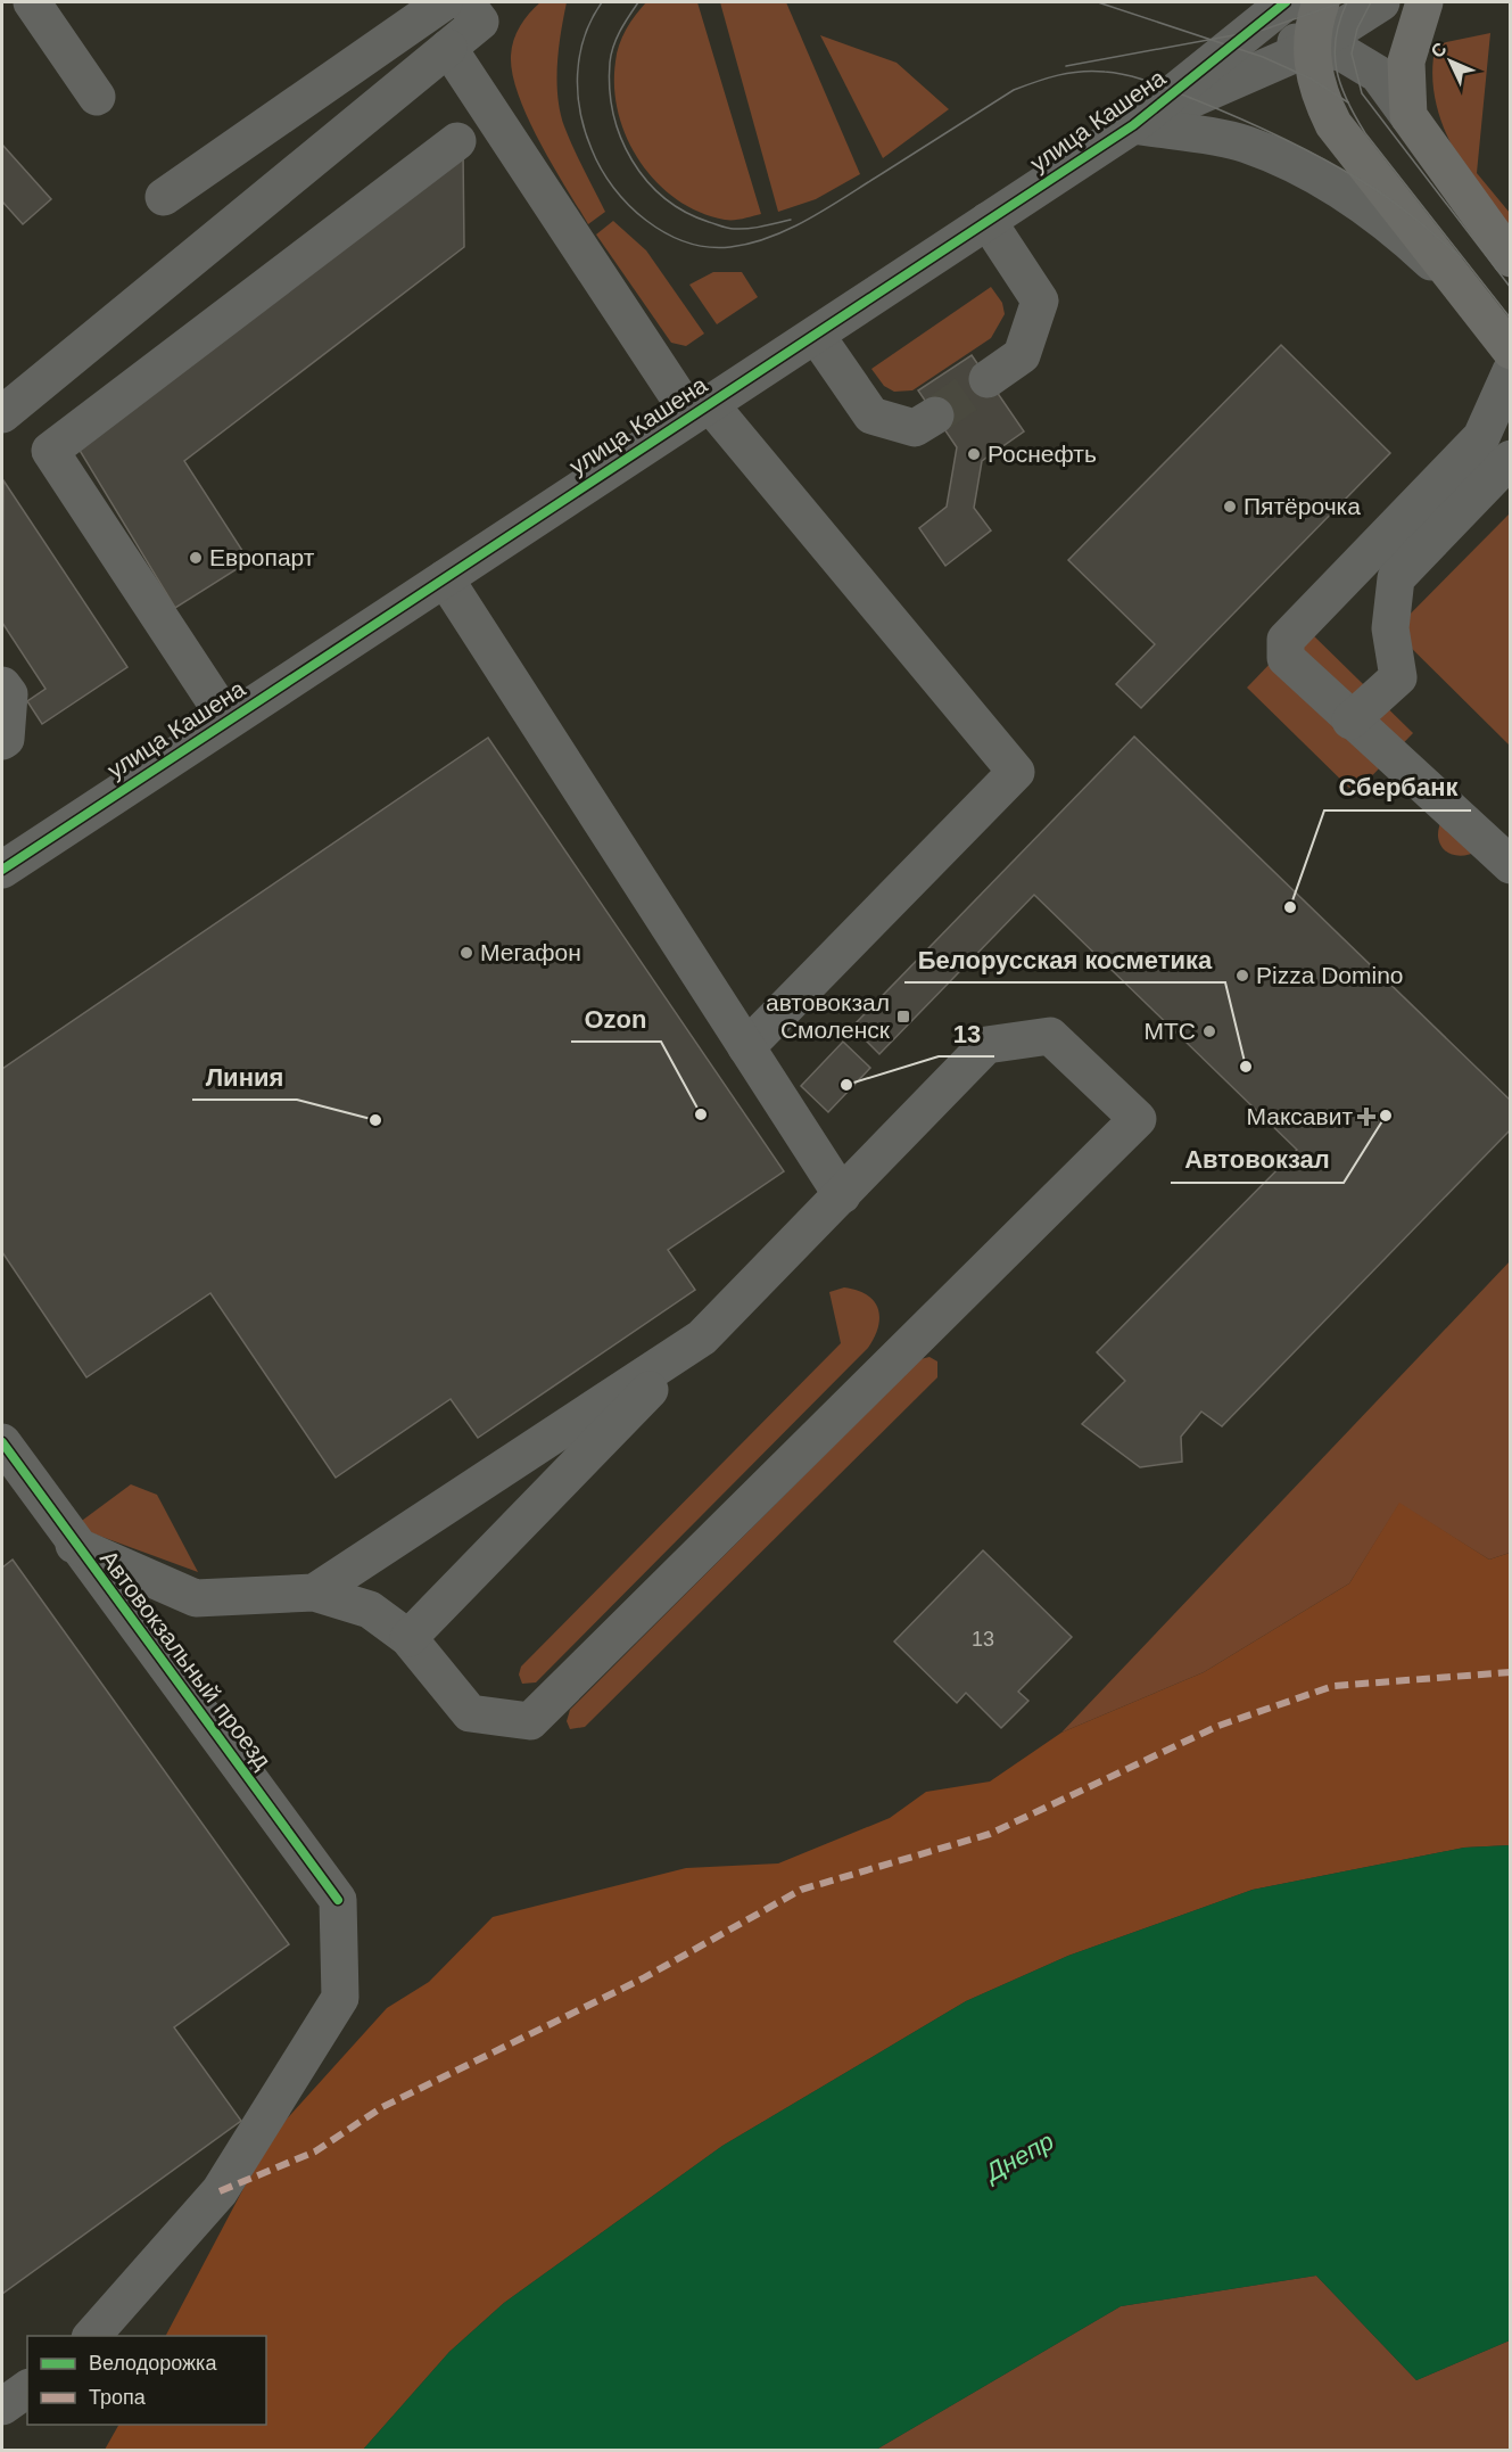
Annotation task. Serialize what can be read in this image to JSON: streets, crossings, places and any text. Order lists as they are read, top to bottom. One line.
{"streets":{"street":["улица Кашена","Автовокзальный проезд"]},"water":["Днепр"],"places":{"other":["Роснефть","Пятёрочка","Европарт","Сбербанк","Мегафон","Pizza Domino","МТС","Белорусская косметика","13","Ozon","Автовокзал","Линия"],"transit":["автовокзал Смоленск"],"health":["Максавит"]},"house_numbers":["13"],"legend":["Велодорожка","Тропа"],"north":"top left"}
